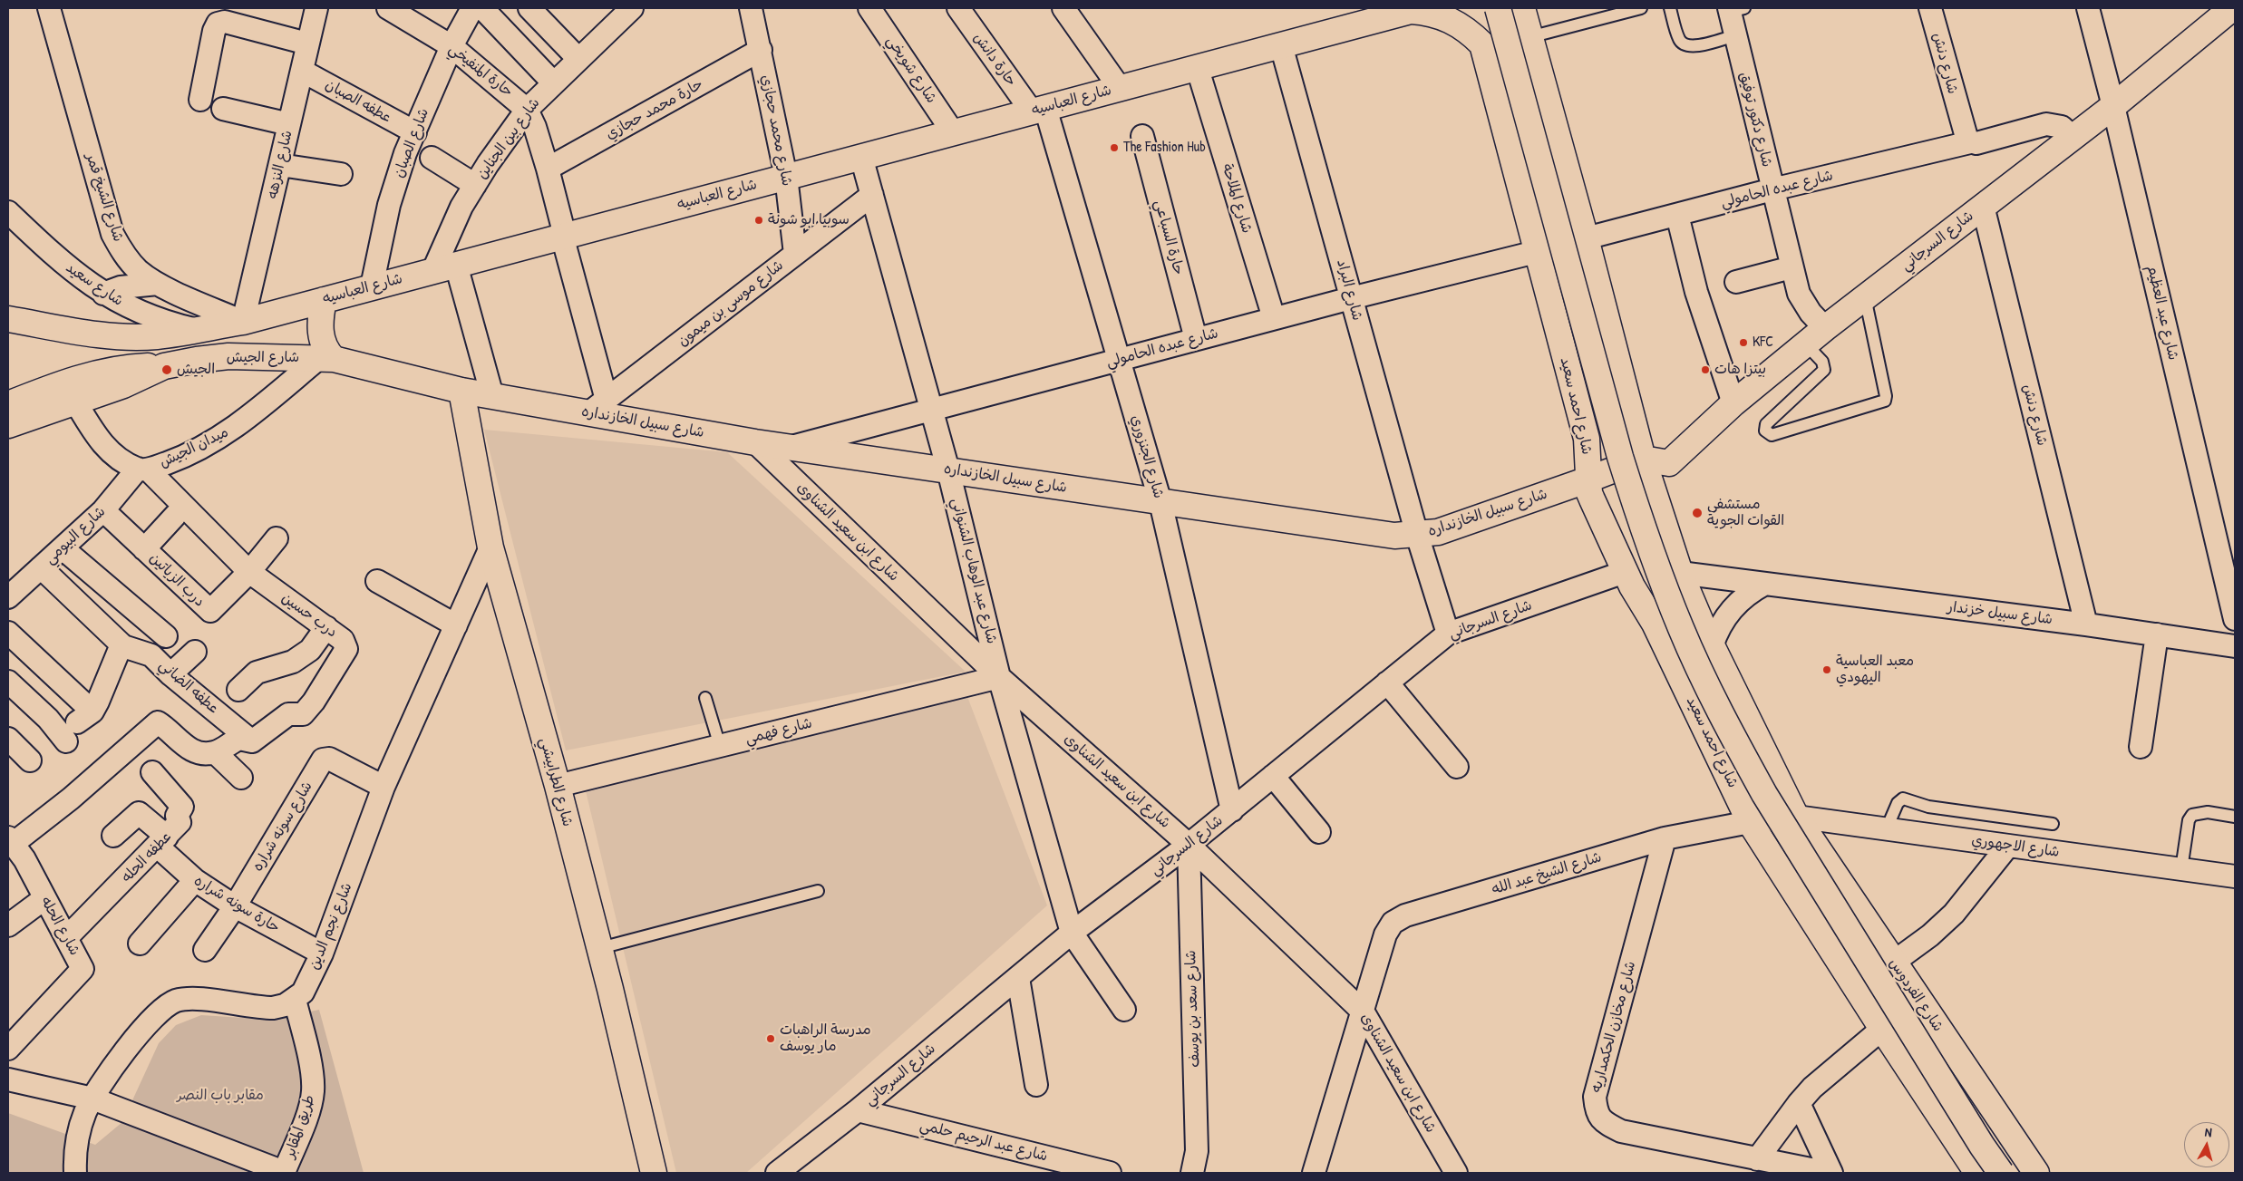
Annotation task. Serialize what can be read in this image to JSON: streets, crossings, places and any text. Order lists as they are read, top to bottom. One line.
{"streets":{"main road":["شارع العباسيه","شارع السرجاني","شارع الجيش","شارع احمد سعيد","شارع سبيل الخازنداره","شارع الطرابيشي","شارع الفردوس"],"street":["حارة دانش","شارع دنش","شارع شويخي","حارة المنفيخي","عطفه الصبان","حارة محمد حجازي","شارع دكتور توفيق","شارع محمد حجازي","شارع بين الجناين","شارع الصبان","شارع النزهه","شارع عبده الحامولي","شارع الشيخ قمر","شارع الملاحة","حارة السباعي","شارع سعيد","شارع البراد","شارع موسى بن ميمون","شارع عبد العظيم","ميدان الجيش","شارع الجنزوري","شارع ابن سعيد الشناوى","شارع البيومي","شارع عبد الوهاب الشنواني","درب الزياتين","شارع سبيل خزندار","درب حسين","عطفه الضاني","شارع فهمي","شارع سونه شراره","شارع الاجهوري","عطفه الحله","شارع الشيخ عبد الله","حارة سونه شراره","شارع الحله","شارع نجم الدين","شارع سعد بن يوسف","شارع مخازن الحكمداريه","طريق المقابر","شارع عبد الرحيم حلمي"]},"crossings":[["حارة دانش","شارع العباسيه"],["حارة دانش","شارع الجنزوري"],["شارع دنش","شارع عبده الحامولي"],["شارع دنش","شارع السرجاني"],["شارع دنش","شارع سبيل خزندار"],["شارع شويخي","شارع العباسيه"],["حارة المنفيخي","شارع العباسيه"],["حارة المنفيخي","حارة محمد حجازي"],["حارة المنفيخي","شارع بين الجناين"],["حارة المنفيخي","شارع الصبان"],["حارة المنفيخي","شارع موسى بن ميمون"],["حارة المنفيخي","شارع سبيل الخازنداره"],["شارع العباسيه","شارع محمد حجازي"],["شارع العباسيه","شارع بين الجناين"],["شارع العباسيه","شارع الصبان"],["شارع العباسيه","شارع النزهه"],["شارع العباسيه","شارع الشيخ قمر"],["شارع العباسيه","شارع سعيد"],["شارع العباسيه","شارع البراد"],["شارع العباسيه","شارع احمد سعيد"],["شارع العباسيه","شارع الجنزوري"],["شارع العباسيه","شارع عبد الوهاب الشنواني"],["عطفه الصبان","شارع الصبان"],["عطفه الصبان","شارع النزهه"],["حارة محمد حجازي","شارع محمد حجازي"],["شارع دكتور توفيق","شارع عبده الحامولي"],["شارع دكتور توفيق","شارع السرجاني"],["شارع محمد حجازي","شارع موسى بن ميمون"],["شارع النزهه","شارع الشيخ قمر"],["شارع عبده الحامولي","شارع الملاحة"],["شارع عبده الحامولي","حارة السباعي"],["شارع عبده الحامولي","شارع البراد"],["شارع عبده الحامولي","شارع احمد سعيد"],["شارع عبده الحامولي","شارع سبيل الخازنداره"],["شارع عبده الحامولي","شارع الجنزوري"],["شارع عبده الحامولي","شارع عبد الوهاب الشنواني"],["شارع السرجاني","شارع البراد"],["شارع السرجاني","شارع عبد العظيم"],["شارع السرجاني","شارع احمد سعيد"],["شارع السرجاني","شارع سبيل الخازنداره"],["شارع السرجاني","شارع الجنزوري"],["شارع السرجاني","شارع ابن سعيد الشناوى"],["شارع السرجاني","شارع عبد الوهاب الشنواني"],["شارع السرجاني","شارع سعد بن يوسف"],["شارع السرجاني","شارع عبد الرحيم حلمي"],["شارع البراد","شارع سبيل الخازنداره"],["شارع موسى بن ميمون","شارع سبيل الخازنداره"],["شارع موسى بن ميمون","شارع عبد الوهاب الشنواني"],["شارع الجيش","شارع سبيل الخازنداره"],["شارع الجيش","ميدان الجيش"],["شارع احمد سعيد","شارع سبيل الخازنداره"],["شارع احمد سعيد","شارع الشيخ عبد الله"],["شارع سبيل الخازنداره","شارع الجنزوري"],["شارع سبيل الخازنداره","شارع ابن سعيد الشناوى"],["شارع سبيل الخازنداره","شارع عبد الوهاب الشنواني"],["شارع سبيل الخازنداره","شارع الطرابيشي"],["ميدان الجيش","شارع البيومي"],["ميدان الجيش","درب حسين"],["شارع ابن سعيد الشناوى","شارع عبد الوهاب الشنواني"],["شارع ابن سعيد الشناوى","شارع فهمي"],["شارع ابن سعيد الشناوى","شارع الشيخ عبد الله"],["شارع ابن سعيد الشناوى","شارع سعد بن يوسف"],["شارع البيومي","درب الزياتين"],["شارع البيومي","درب حسين"],["شارع البيومي","عطفه الضاني"],["شارع عبد الوهاب الشنواني","شارع فهمي"],["درب الزياتين","درب حسين"],["درب حسين","عطفه الضاني"],["شارع فهمي","شارع الطرابيشي"],["شارع الطرابيشي","شارع نجم الدين"],["شارع سونه شراره","حارة سونه شراره"],["شارع سونه شراره","شارع نجم الدين"],["شارع الاجهوري","شارع الشيخ عبد الله"],["شارع الاجهوري","شارع الفردوس"],["عطفه الحله","حارة سونه شراره"],["عطفه الحله","شارع الحله"],["شارع الشيخ عبد الله","شارع الفردوس"],["شارع الشيخ عبد الله","شارع مخازن الحكمداريه"],["حارة سونه شراره","شارع نجم الدين"],["شارع نجم الدين","طريق المقابر"]],"parks":["مقابر باب النصر"],"places":["The Fashion Hub","سوبيا ابو شونة","KFC","الجيش","بيتزا هات","مستشفى القوات الجوية","معبد العباسية اليهودي","مدرسة الراهبات مار يوسف"],"north":"top"}
